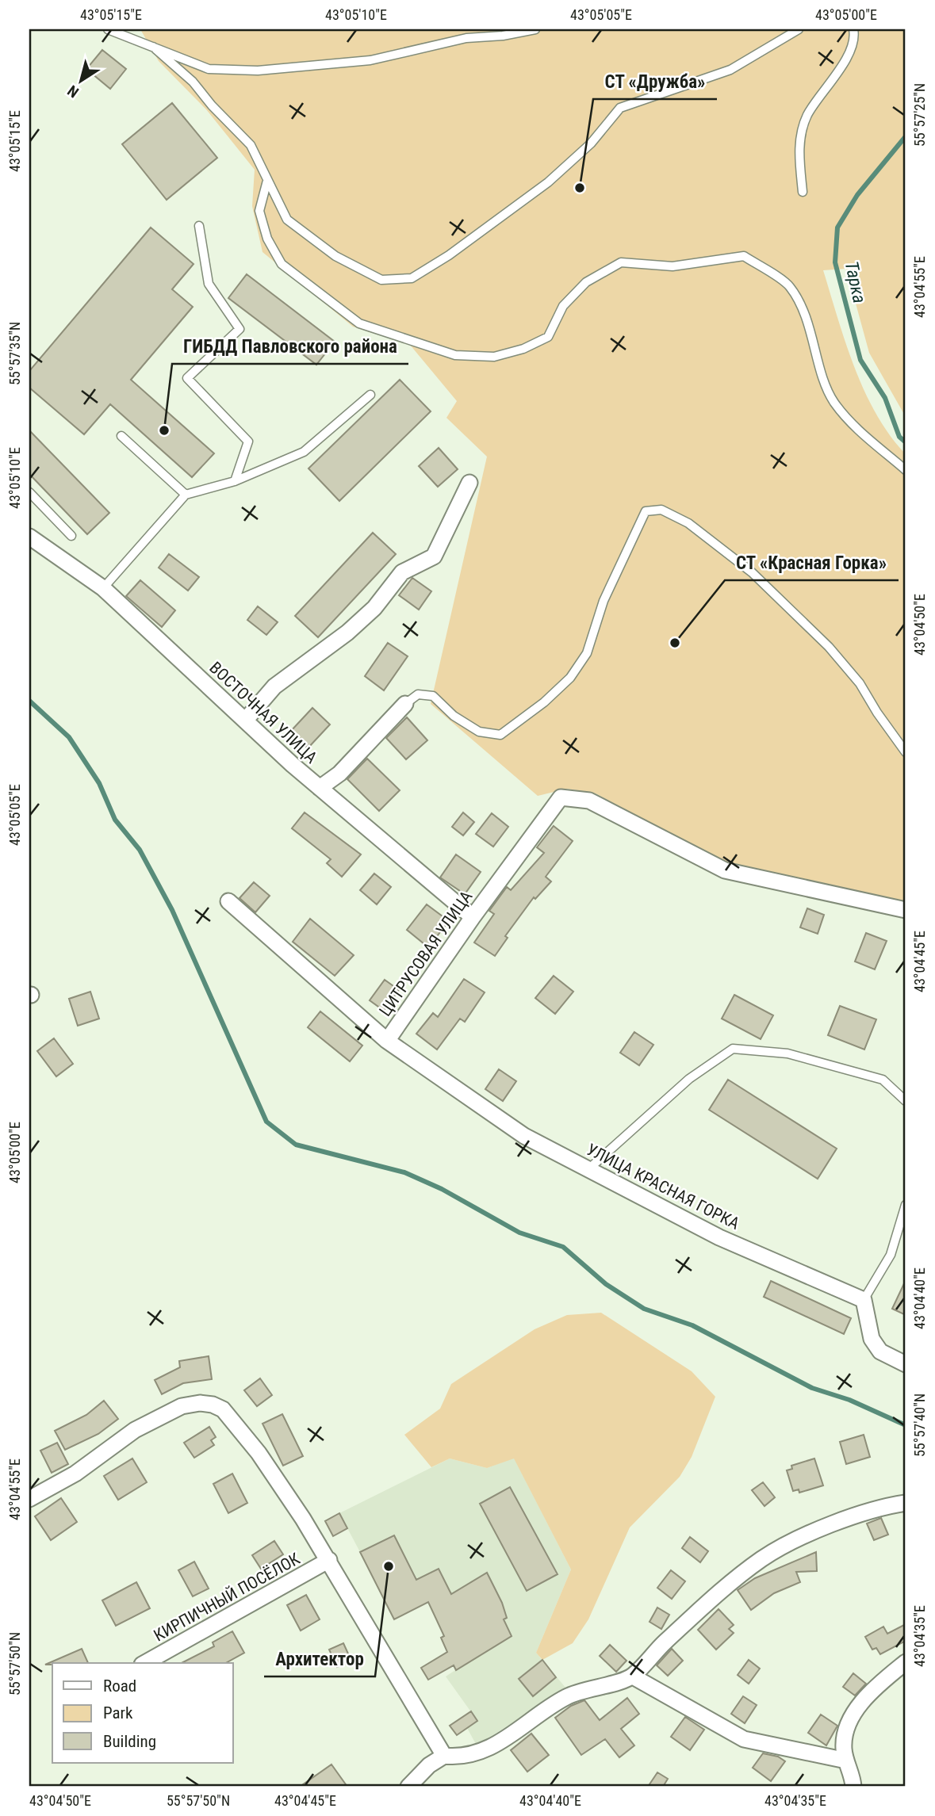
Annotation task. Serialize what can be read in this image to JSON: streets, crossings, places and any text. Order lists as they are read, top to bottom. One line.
{"streets":{"street":["ВОСТОЧНАЯ УЛИЦА","ЦИТРУСОВАЯ УЛИЦА","УЛИЦА КРАСНАЯ ГОРКА","КИРПИЧНЫЙ ПОСЁЛОК"]},"crossings":[["ВОСТОЧНАЯ УЛИЦА","ЦИТРУСОВАЯ УЛИЦА"],["ЦИТРУСОВАЯ УЛИЦА","УЛИЦА КРАСНАЯ ГОРКА"]],"water":["Тарка"],"places":["СТ «Дружба»","ГИБДД Павловского района","СТ «Красная Горка»","Архитектор"],"legend":["Road","Park","Building"],"north":"bottom left","coordinates":["43°05'15\"E","43°05'10\"E","43°05'05\"E","43°05'00\"E","55°57'25\"N","43°04'55\"E","55°57'35\"N","43°04'50\"E","43°04'45\"E","43°04'40\"E","55°57'40\"N","43°04'35\"E","55°57'50\"N"]}
